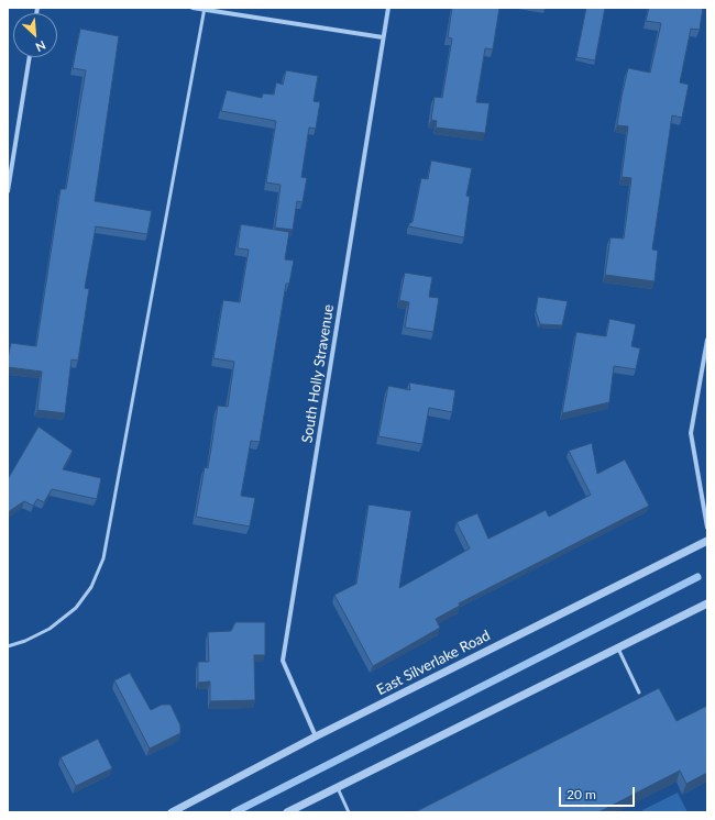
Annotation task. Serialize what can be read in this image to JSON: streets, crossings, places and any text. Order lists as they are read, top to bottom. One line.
{"streets":{"street":["South Holly Stravenue","East Silverlake Road"]},"crossings":[["South Holly Stravenue","East Silverlake Road"]],"scale_bar":"20 m","north":"bottom right"}
